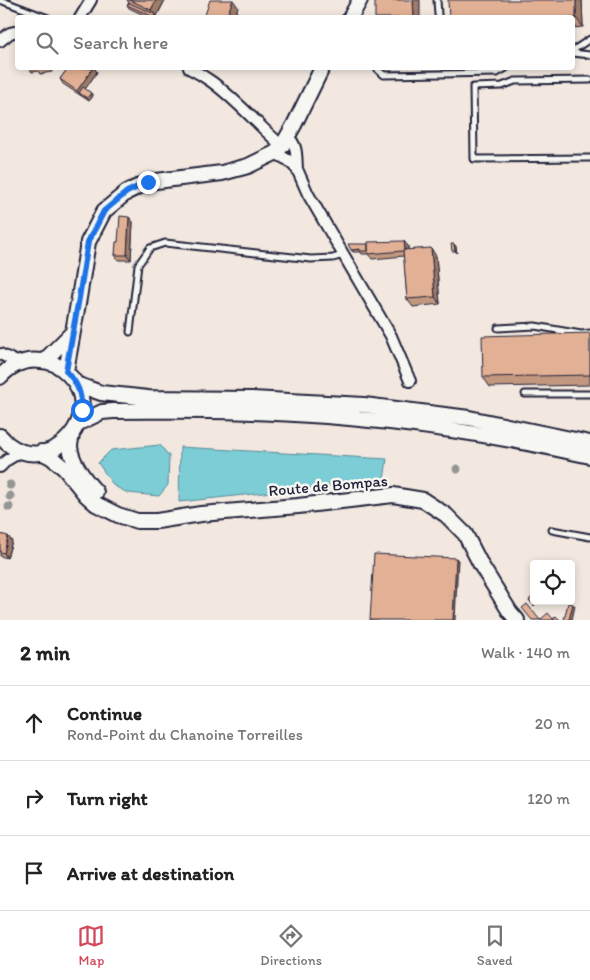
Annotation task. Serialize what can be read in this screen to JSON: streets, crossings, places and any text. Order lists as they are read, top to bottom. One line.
{"streets":{"main road":["Route de Bompas"]},"page":{"search":"Search here","heading":["2 min","Walk · 140 m"],"list":[["Continue","Rond-Point du Chanoine Torreilles","20 m"],["Turn right","120 m"],"Arrive at destination"],"nav":["Map","Directions","Saved"]}}
